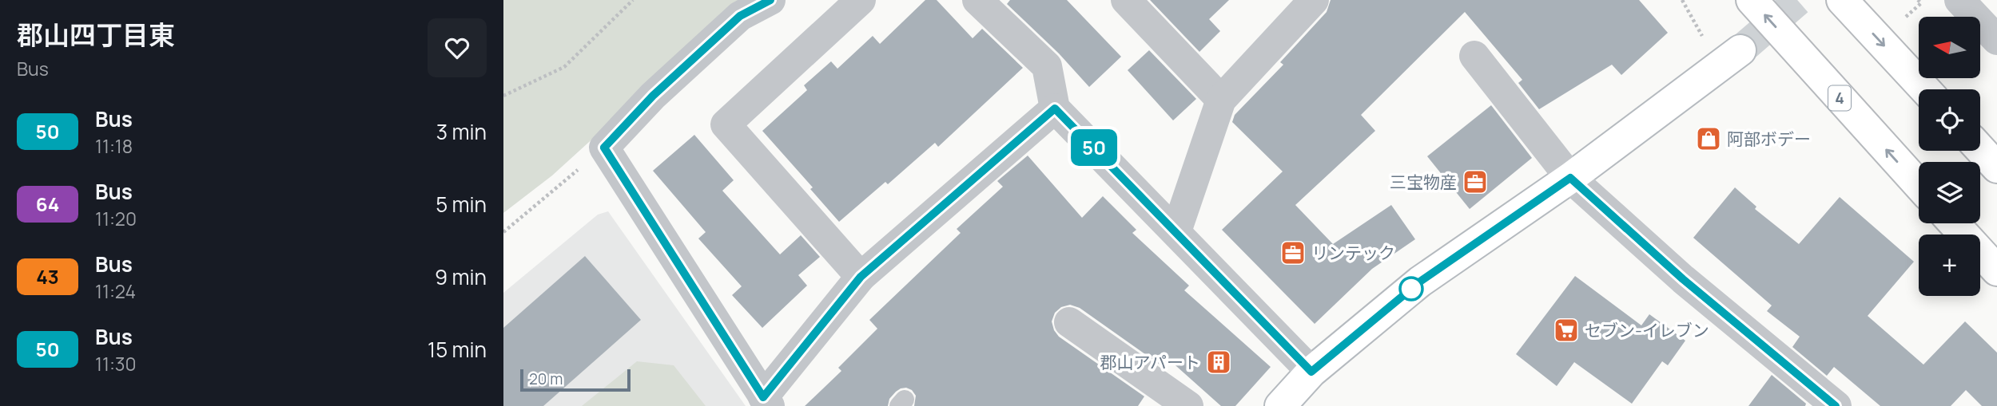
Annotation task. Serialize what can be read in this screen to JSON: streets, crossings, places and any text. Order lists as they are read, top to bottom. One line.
{"streets":{"main road":["4"]},"places":{"shop":["阿部ボデー"],"office":["三宝物産","リンテック"],"supermarket":["セブン-イレブン"],"building":["郡山アパート"]},"lines":["bus line 50"],"scale_bar":"20 m","north":"left","page":{"heading":["郡山四丁目東","Bus"],"on_map":"50","map_buttons":"+","list":[{"mark":"50","name":"Bus","note":"11:18","value":"3 min"},{"mark":"64","name":"Bus","note":"11:20","value":"5 min"},{"mark":"43","name":"Bus","note":"11:24","value":"9 min"},{"mark":"50","name":"Bus","note":"11:30","value":"15 min"}],"scale":"20 m"}}
